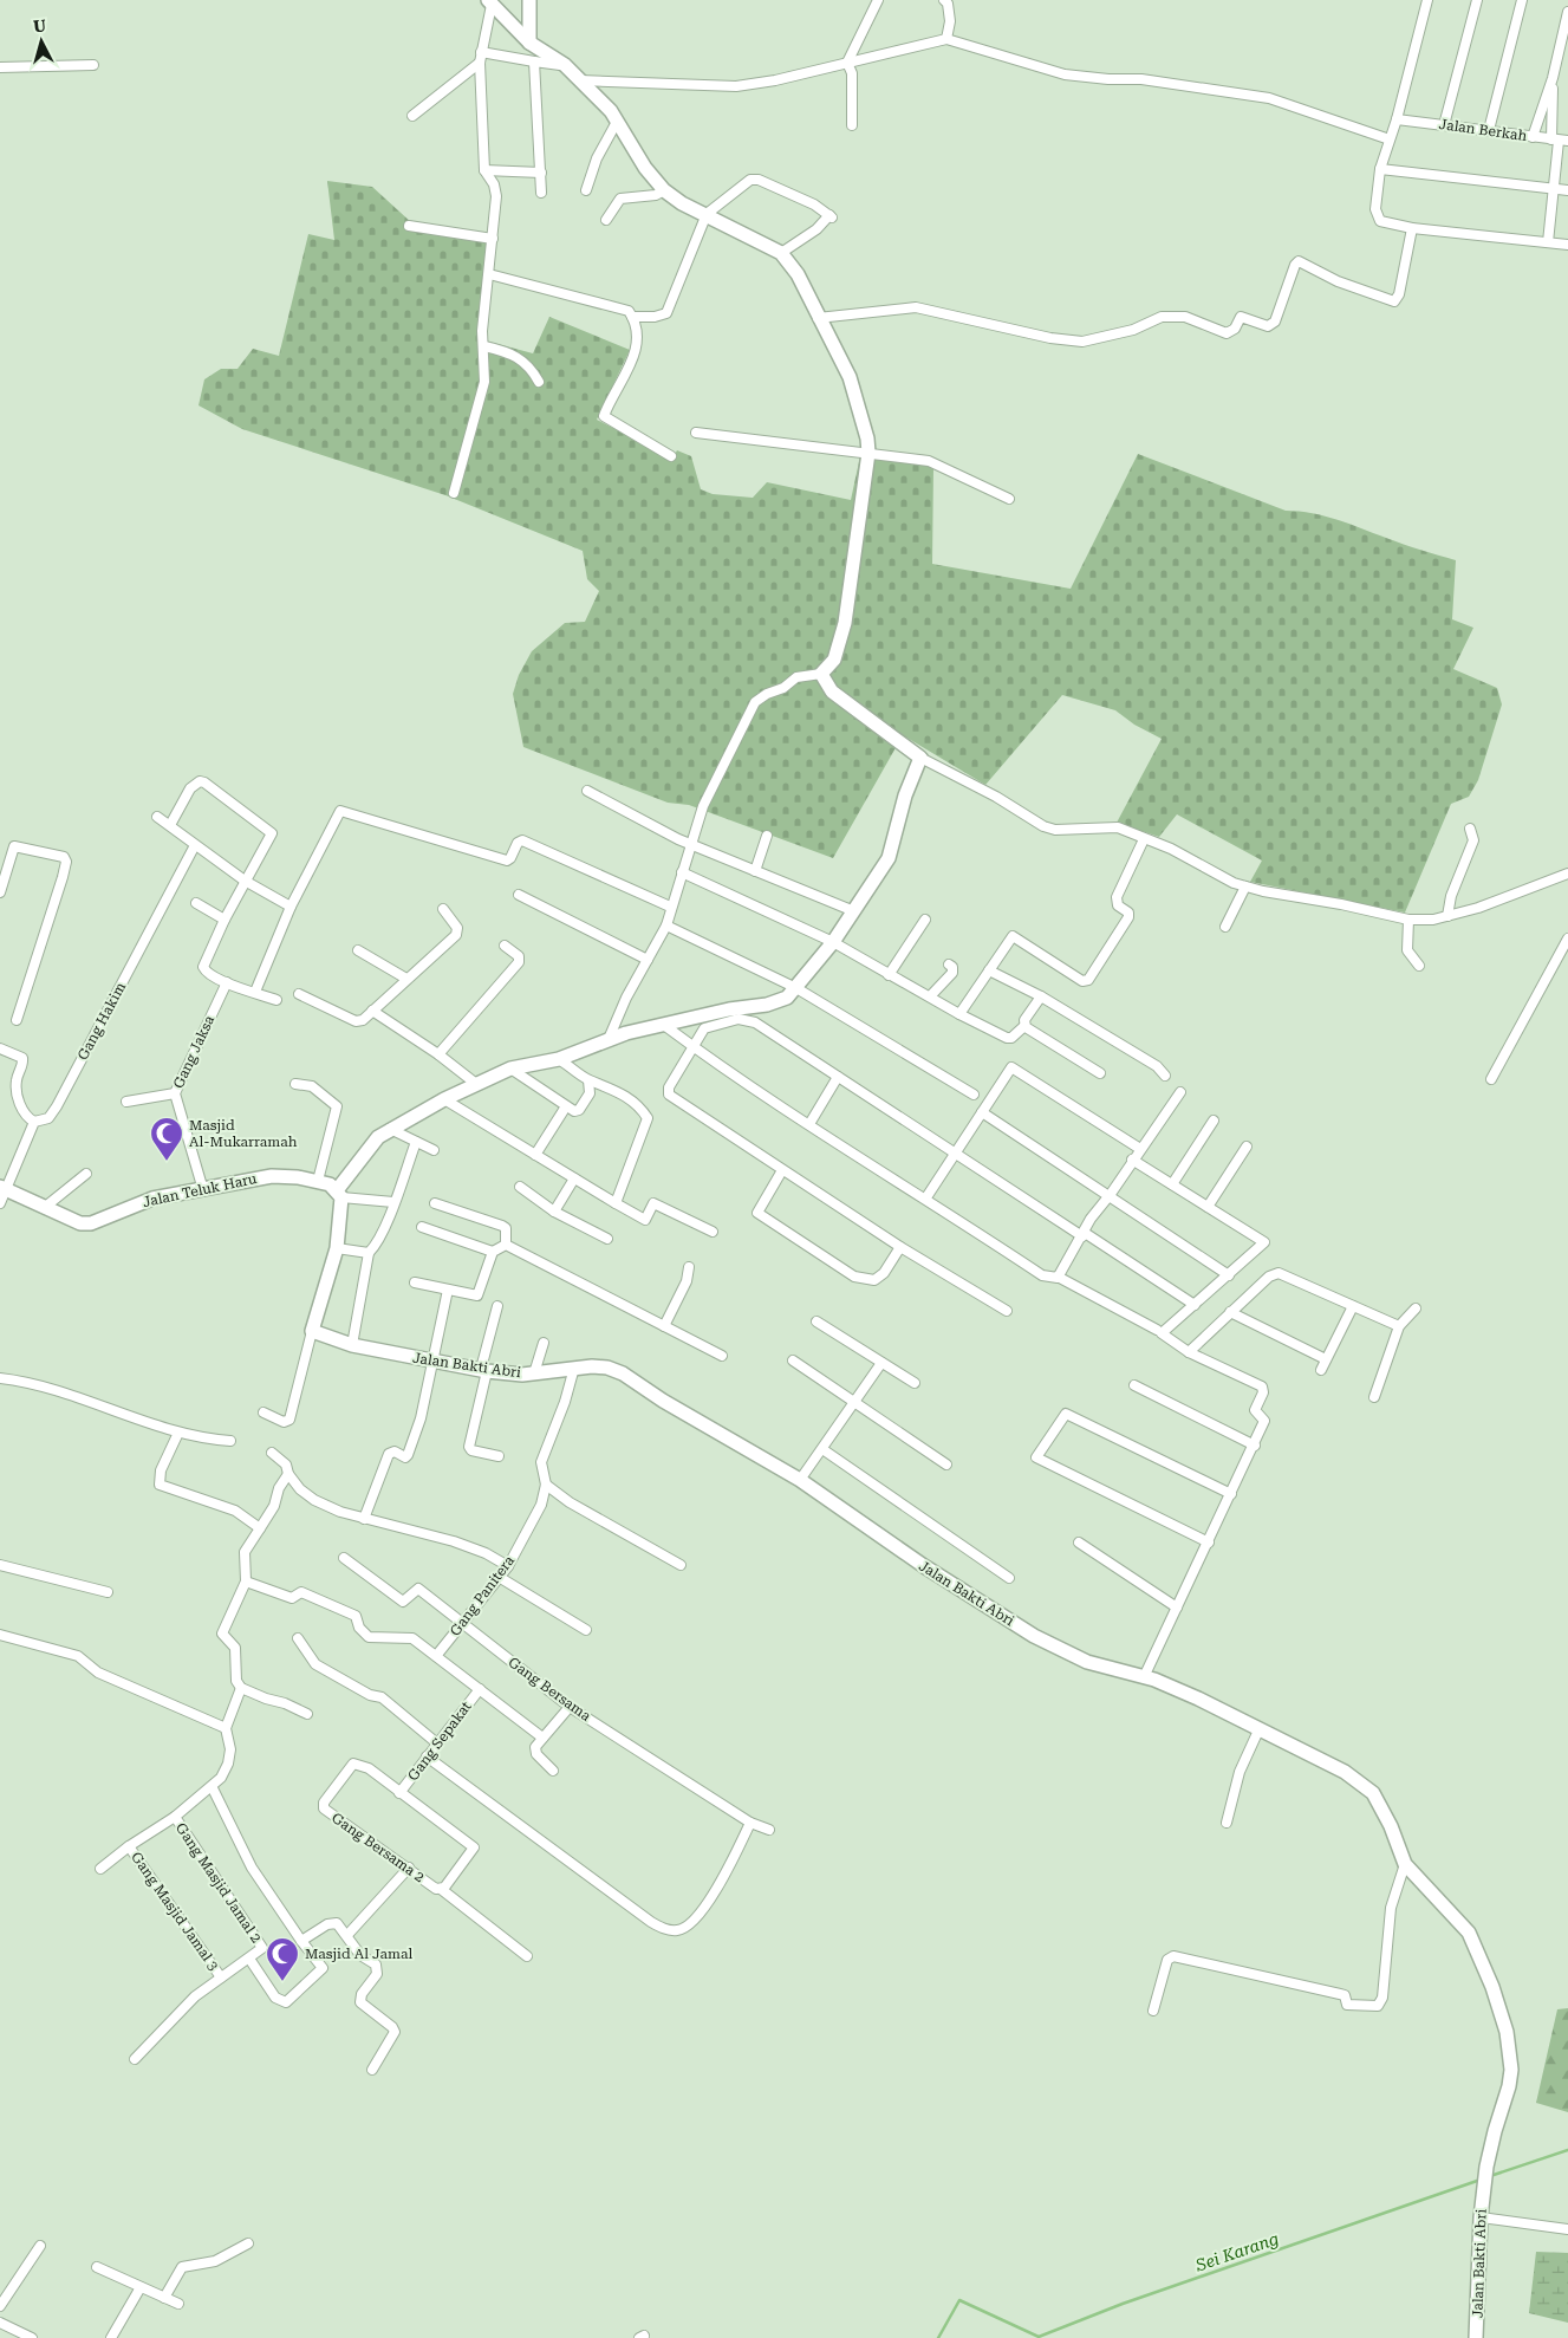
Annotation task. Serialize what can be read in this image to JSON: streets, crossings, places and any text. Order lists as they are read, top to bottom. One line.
{"streets":{"street":["Jalan Berkah","Gang Hakim","Gang Jaksa","Jalan Teluk Haru","Jalan Bakti Abri","Gang Panitera","Gang Bersama","Gang Sepakat","Gang Bersama 2","Gang Masjid Jamal 2","Gang Masjid Jamal 3"]},"crossings":[["Gang Jaksa","Jalan Teluk Haru"],["Jalan Bakti Abri","Gang Panitera"],["Gang Panitera","Gang Bersama"],["Gang Sepakat","Gang Bersama 2"]],"water":["Sei Karang"],"places":{"mosque":["Masjid Al-Mukarramah","Masjid Al Jamal"]},"north":"top"}
